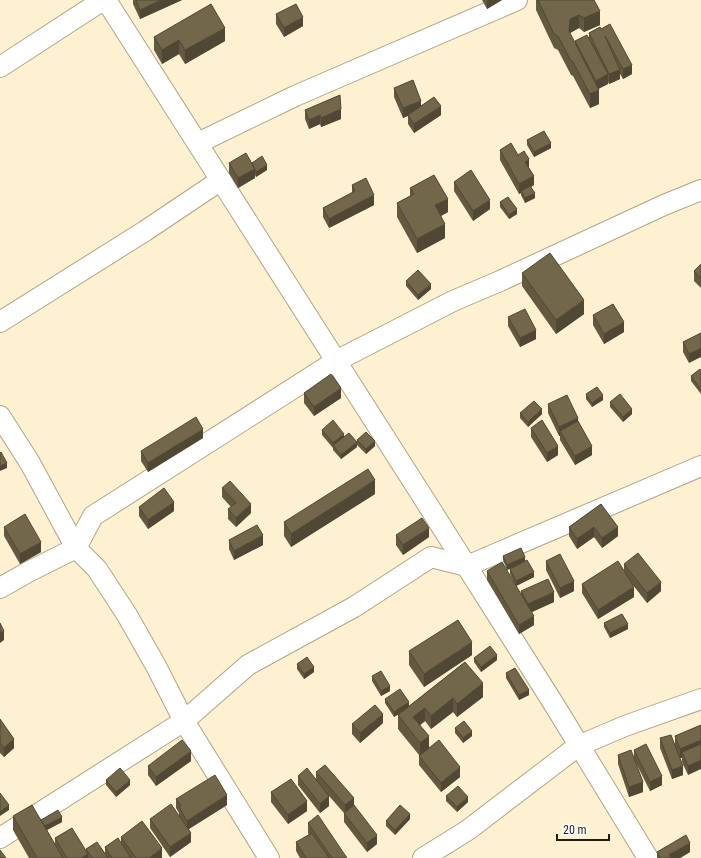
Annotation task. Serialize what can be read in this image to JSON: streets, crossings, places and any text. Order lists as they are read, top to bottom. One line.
{"scale_bar":"20 m"}
